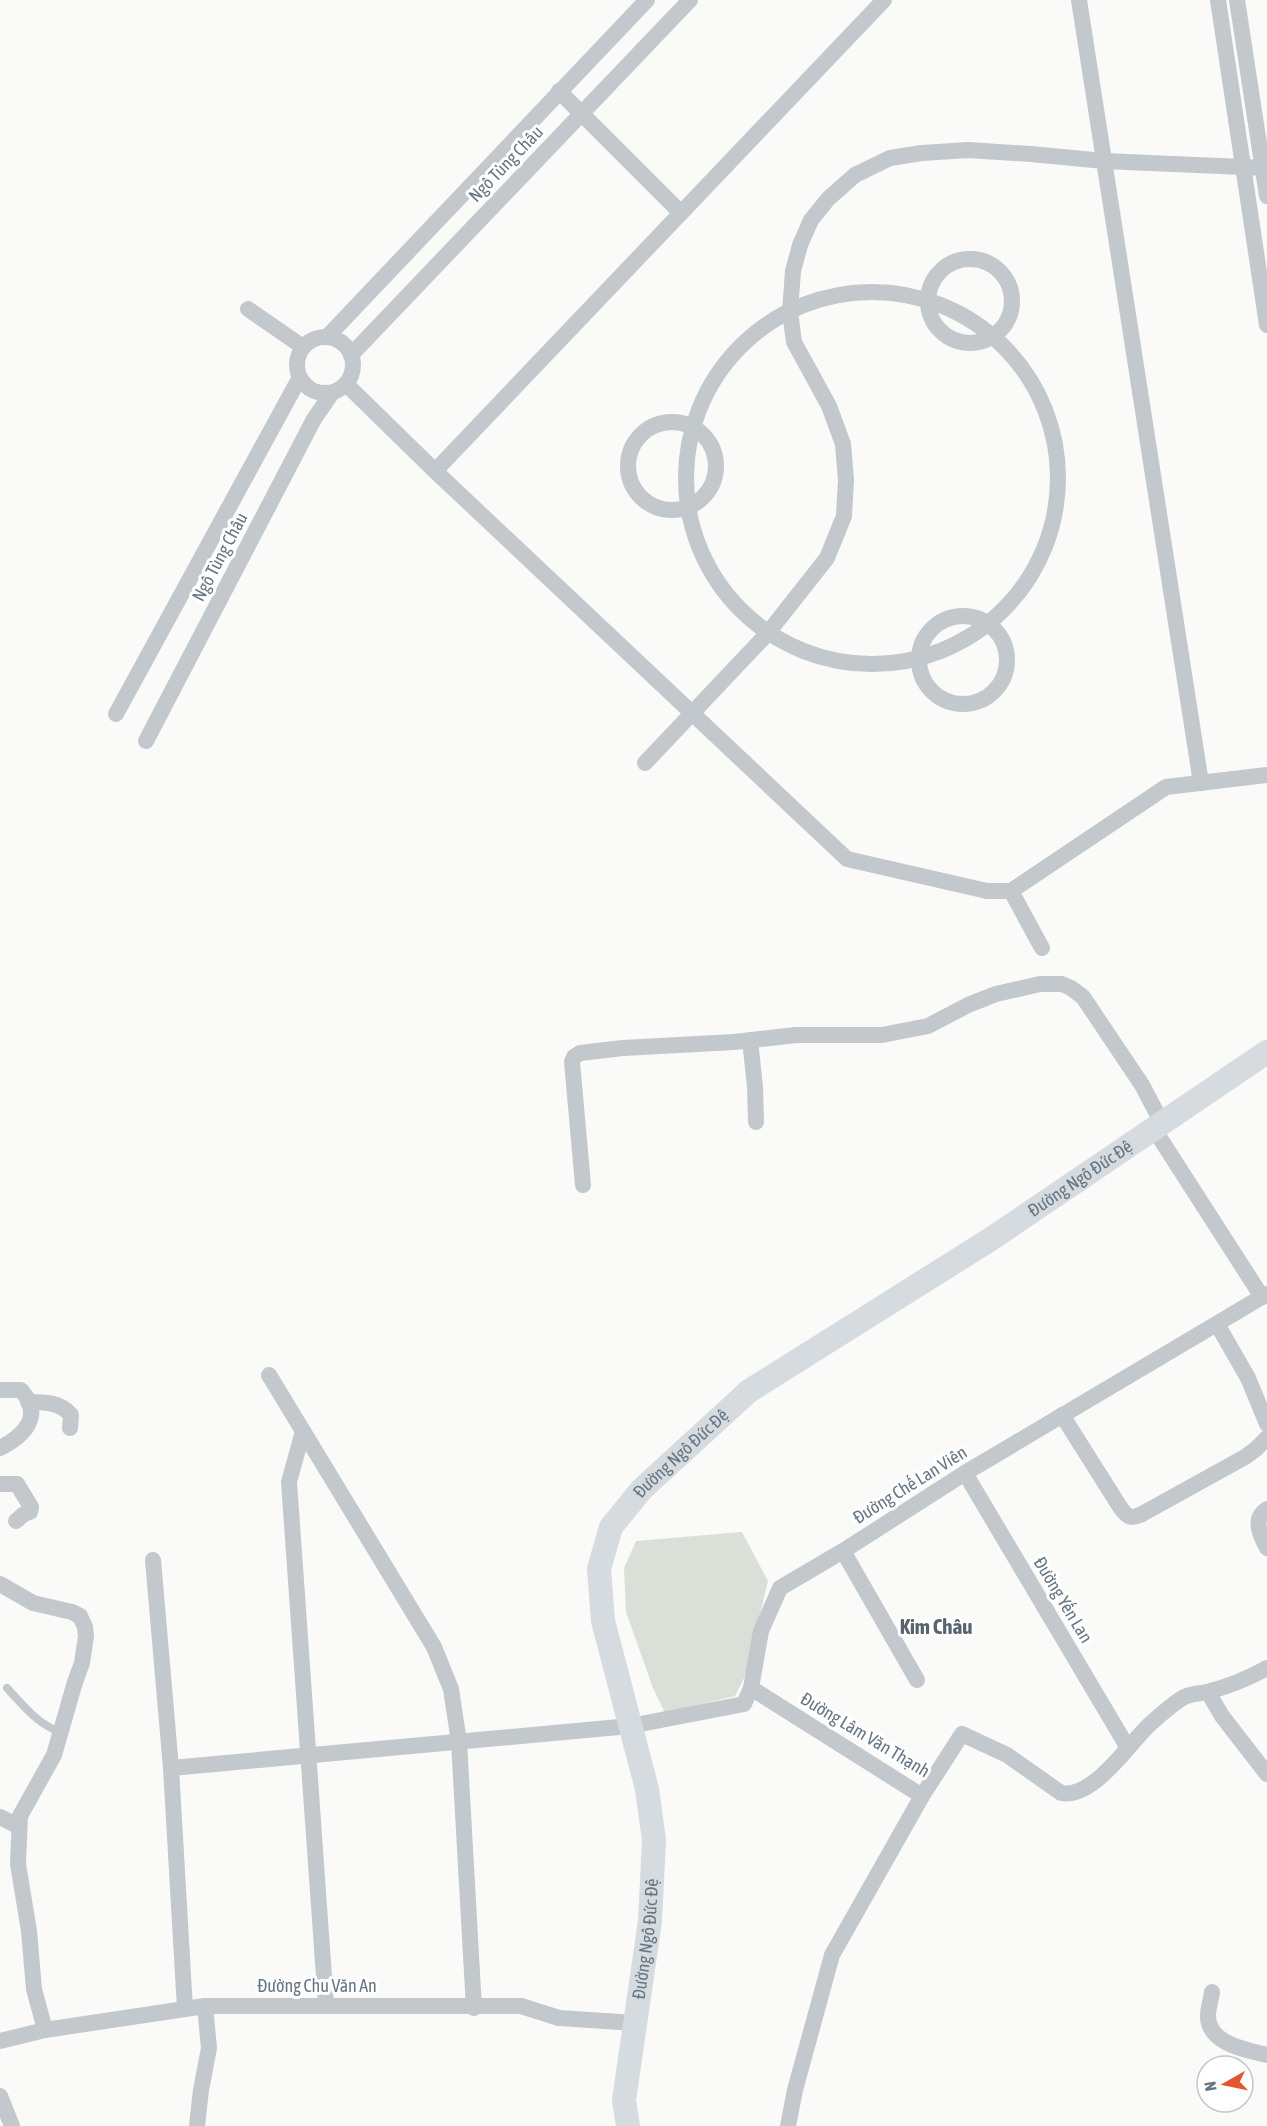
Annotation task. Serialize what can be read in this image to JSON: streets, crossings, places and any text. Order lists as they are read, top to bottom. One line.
{"streets":{"main road":["Đường Ngô Đức Đệ"],"street":["Ngô Tùng Châu","Đường Chế Lan Viên","Đường Yến Lan","Đường Lâm Văn Thạnh","Đường Chu Văn An"]},"crossings":[["Đường Ngô Đức Đệ","Đường Chu Văn An"],["Đường Chế Lan Viên","Đường Yến Lan"],["Đường Chế Lan Viên","Đường Lâm Văn Thạnh"],["Đường Yến Lan","Đường Lâm Văn Thạnh"]],"districts":["Kim Châu"],"north":"left"}
